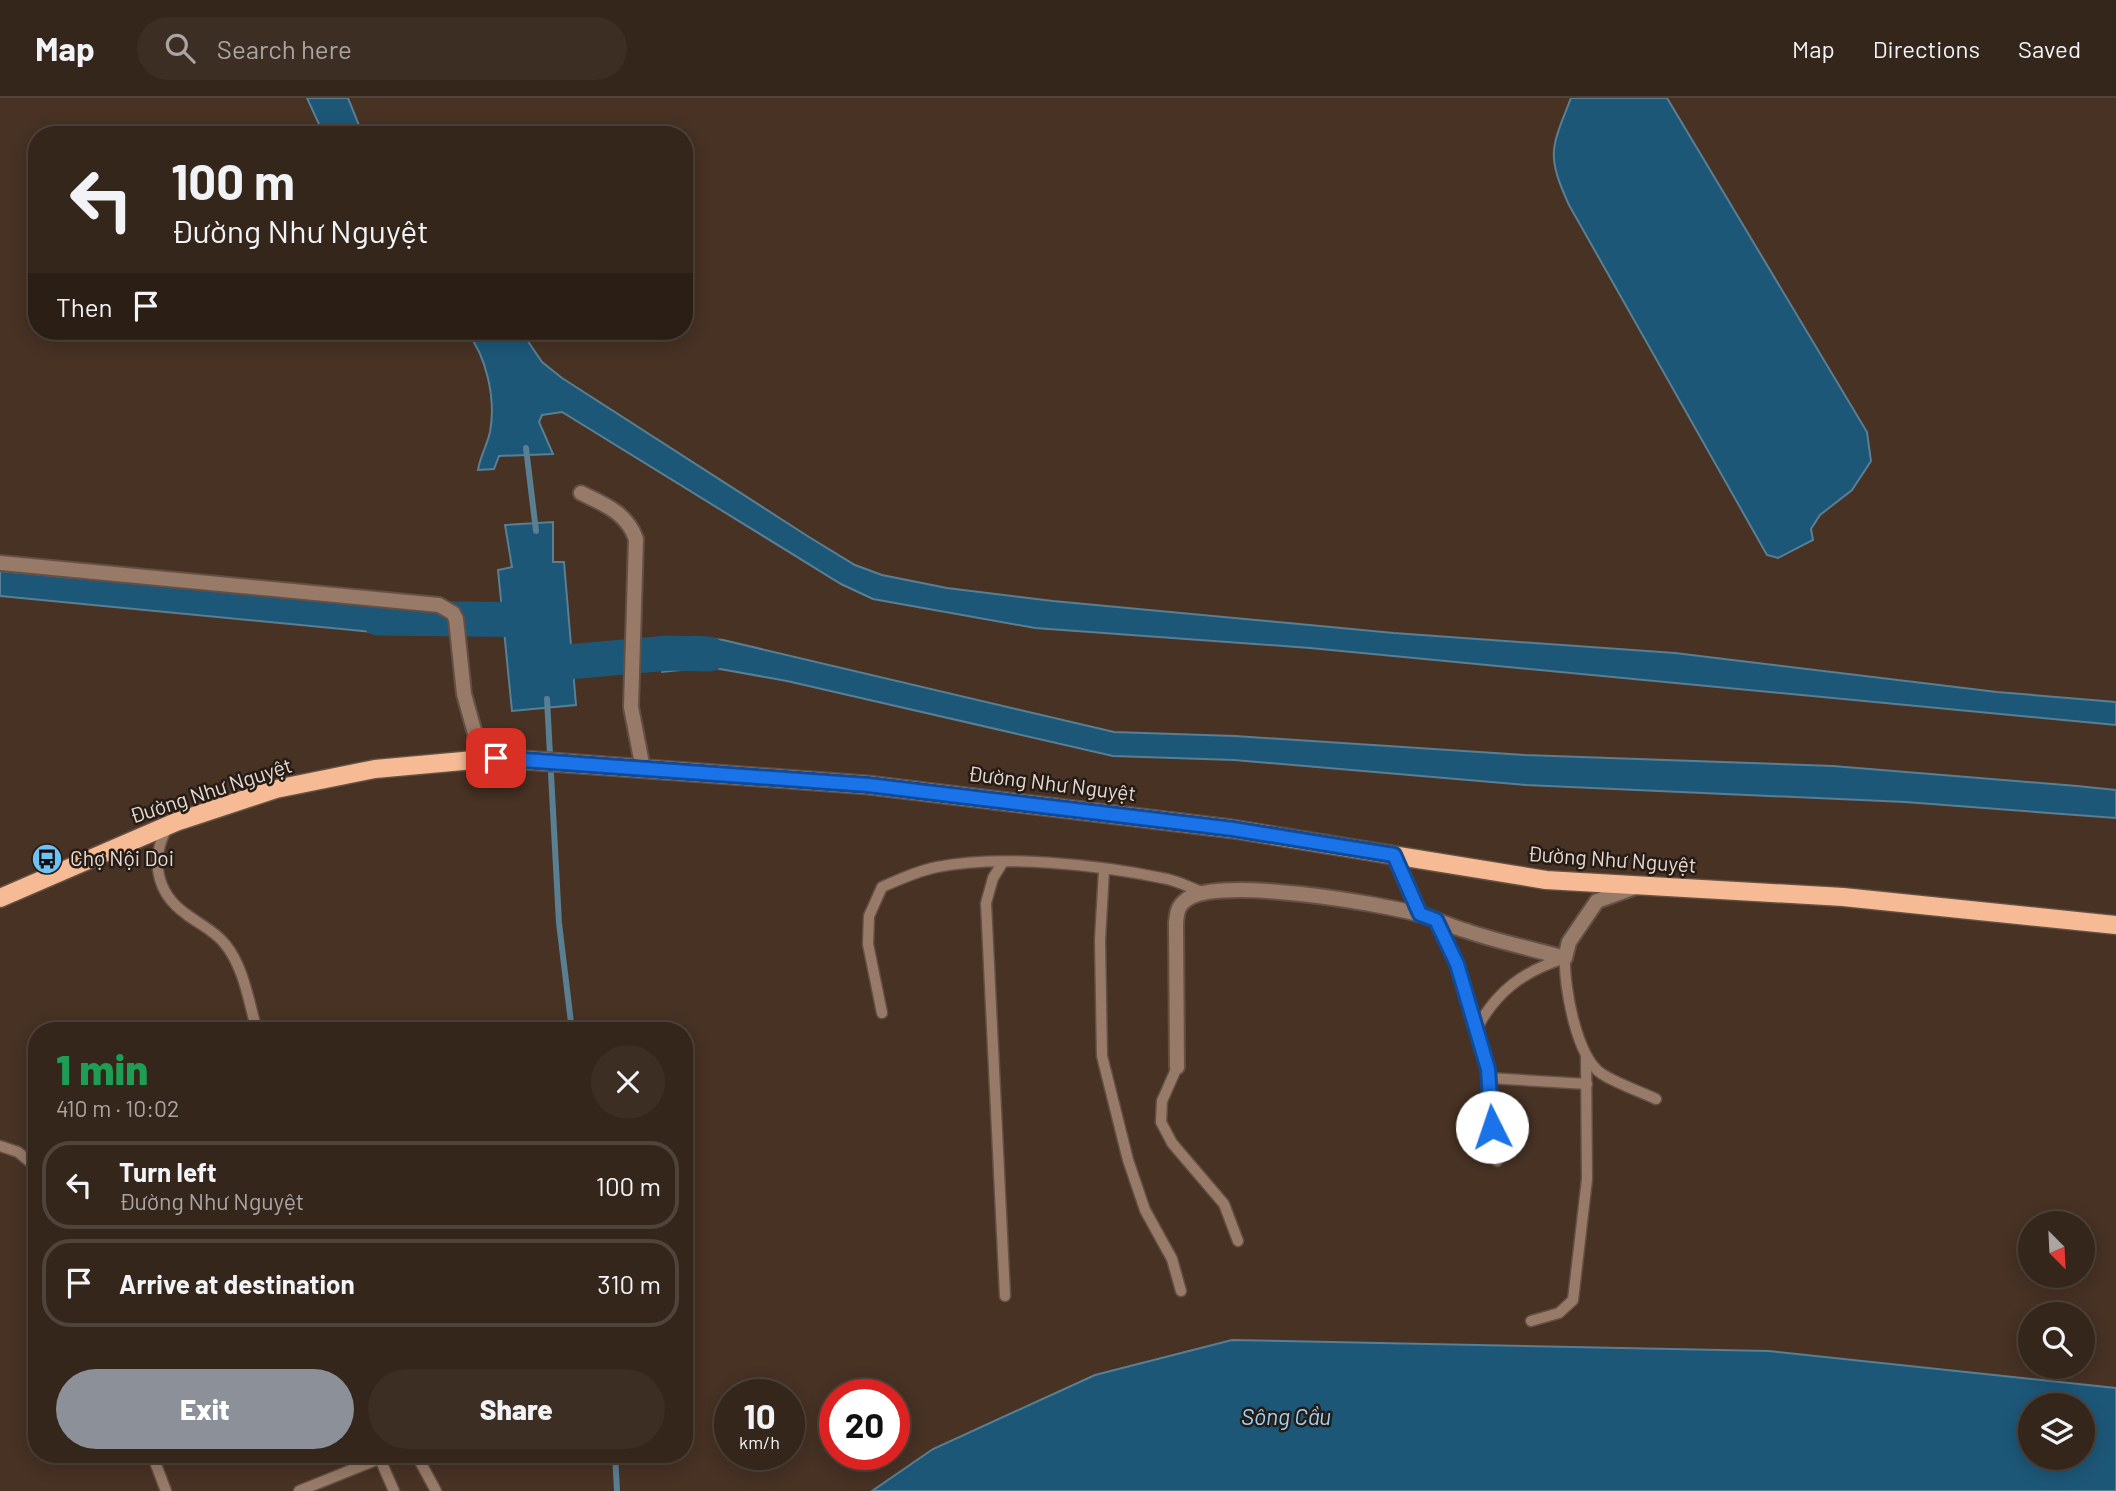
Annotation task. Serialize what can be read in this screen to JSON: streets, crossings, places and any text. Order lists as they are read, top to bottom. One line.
{"streets":{"main road":["Đường Như Nguyệt"]},"water":["Sông Cầu"],"places":{"bus stop":["Chợ Nội Doi"]},"north":"bottom right","page":{"header":"Map","search":"Search here","nav":["Map","Directions","Saved"],"turn":["100 m","Đường Như Nguyệt"],"then":"Then","heading":["1 min","410 m · 10:02"],"list":[{"name":"Turn left","note":"Đường Như Nguyệt","value":"100 m"},{"name":"Arrive at destination","value":"310 m"}],"buttons":["Exit","Share"],"speed":"10 km/h","limit":"20"}}
